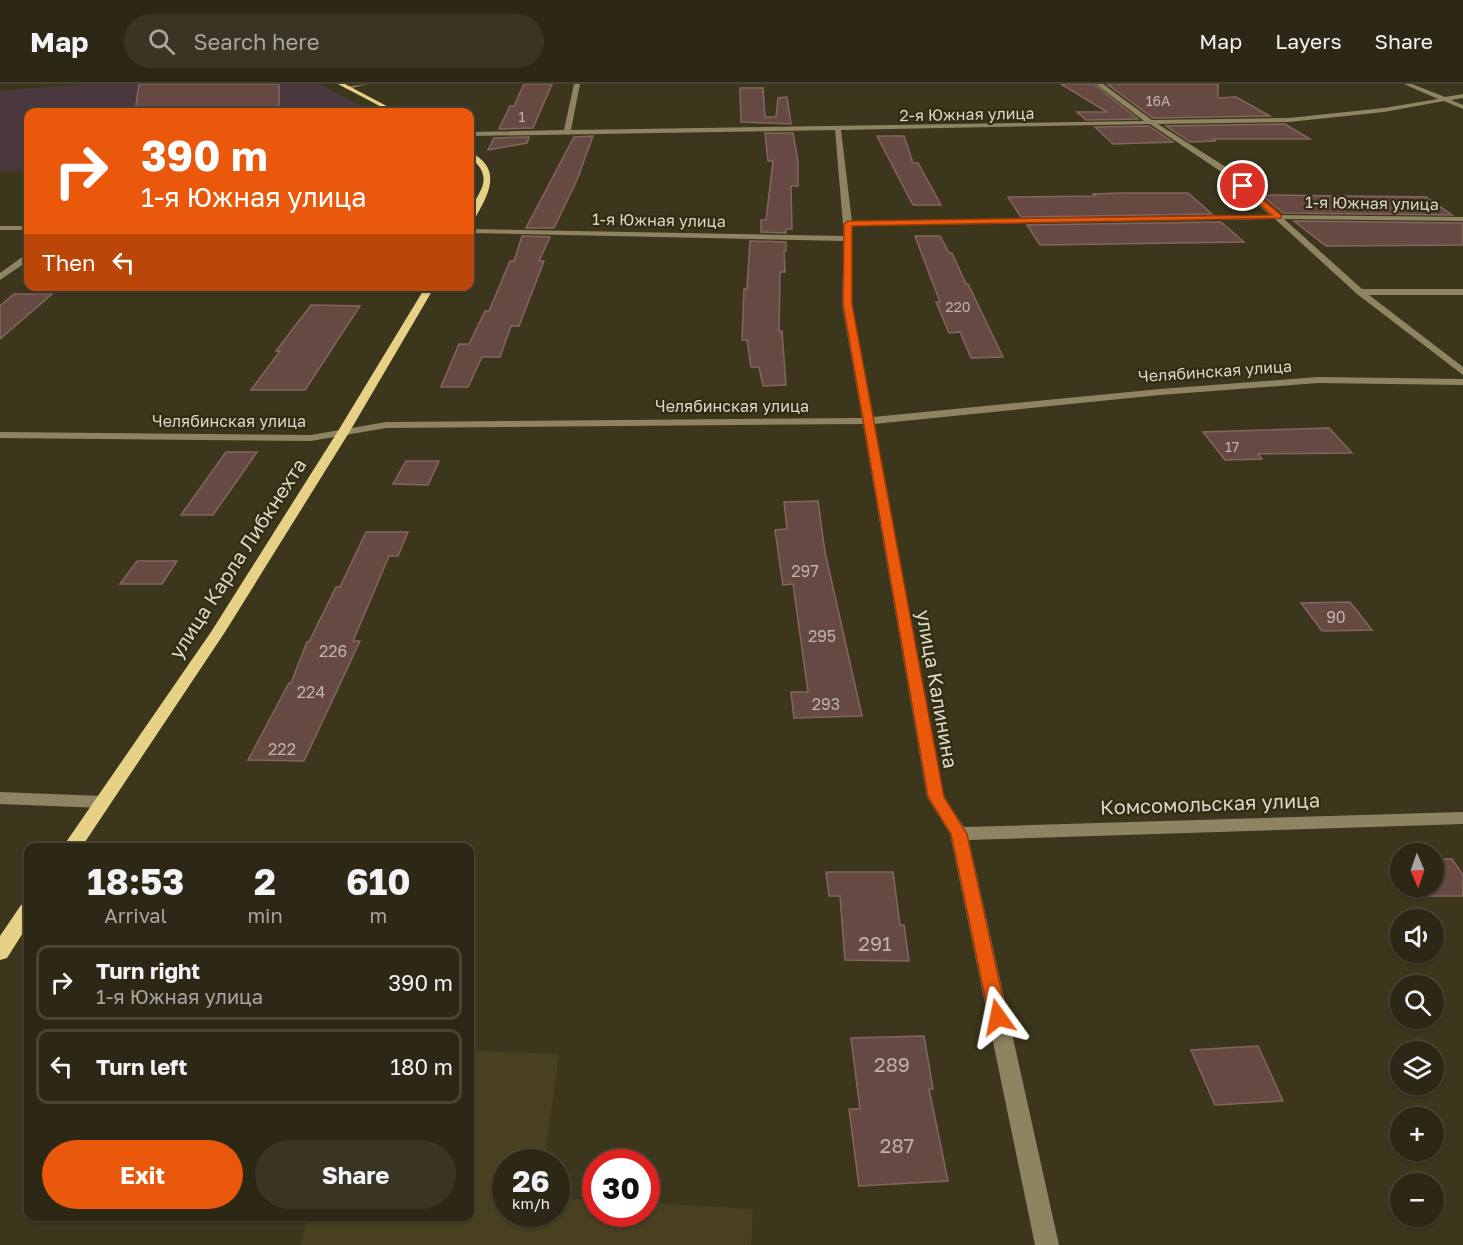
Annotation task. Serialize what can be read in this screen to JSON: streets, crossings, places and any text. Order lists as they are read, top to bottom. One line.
{"streets":{"main road":["улица Карла Либкнехта"],"street":["2-я Южная улица","1-я Южная улица","Челябинская улица","улица Калинина","Комсомольская улица"]},"crossings":[["2-я Южная улица","улица Калинина"],["1-я Южная улица","улица Калинина"],["Челябинская улица","улица Карла Либкнехта"],["Челябинская улица","улица Калинина"],["улица Калинина","Комсомольская улица"]],"house_numbers":["16А","1","220","17","297","90","295","226","224","293","222","291","289","287"],"north":"bottom","page":{"header":"Map","search":"Search here","nav":["Map","Layers","Share"],"turn":["390 m","1-я Южная улица"],"then":"Then","map_buttons":["+","−"],"eta":["18:53","Arrival","2","min","610","m"],"list":[{"name":"Turn right","note":"1-я Южная улица","value":"390 m"},{"name":"Turn left","value":"180 m"}],"buttons":["Exit","Share"],"speed":"26 km/h","limit":"30"}}
